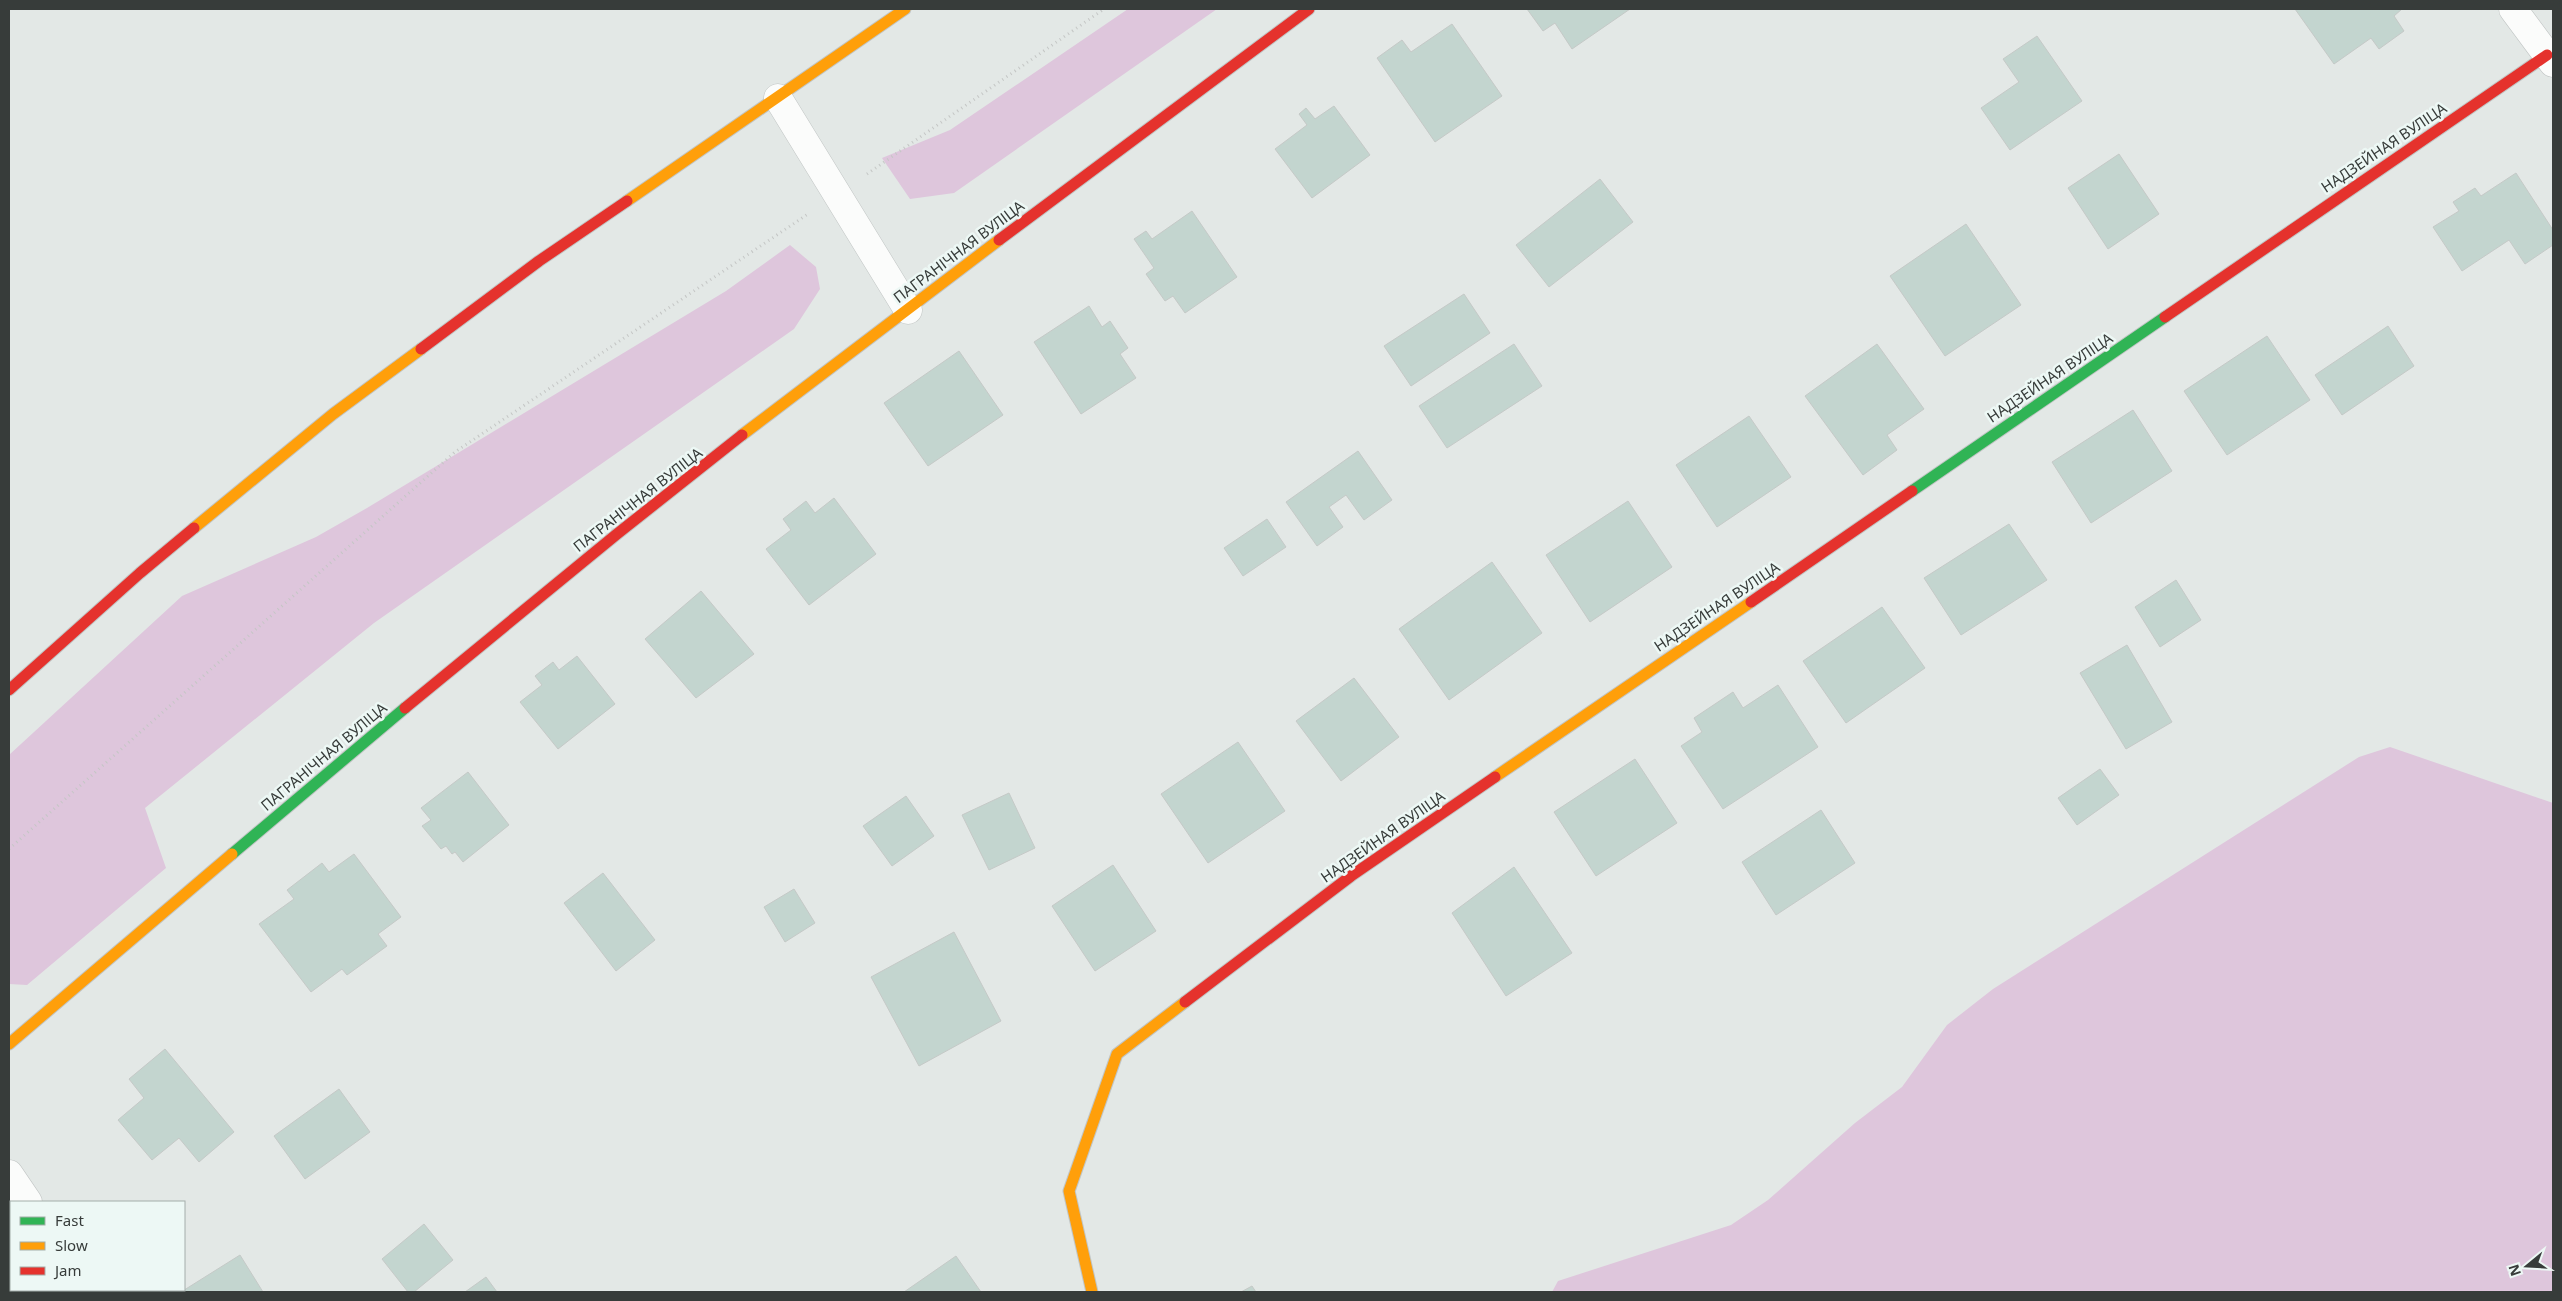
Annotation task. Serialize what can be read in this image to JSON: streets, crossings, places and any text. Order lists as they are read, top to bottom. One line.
{"streets":{"street":["НАДЗЕЙНАЯ ВУЛІЦА","ПАГРАНІЧНАЯ ВУЛІЦА"]},"legend":["Fast","Slow","Jam"],"north":"left"}
